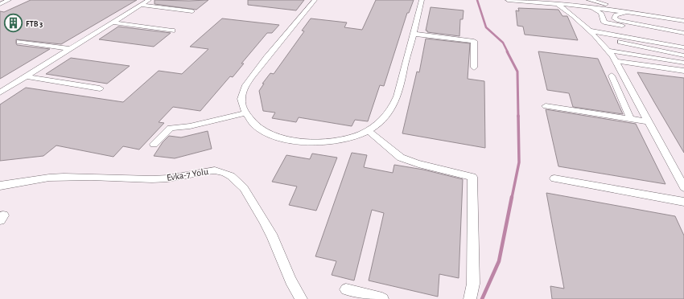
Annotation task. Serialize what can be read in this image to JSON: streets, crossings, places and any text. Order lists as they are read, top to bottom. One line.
{"streets":{"street":["Evka-7 Yolu"]},"places":{"building":["FTB 3"]}}
